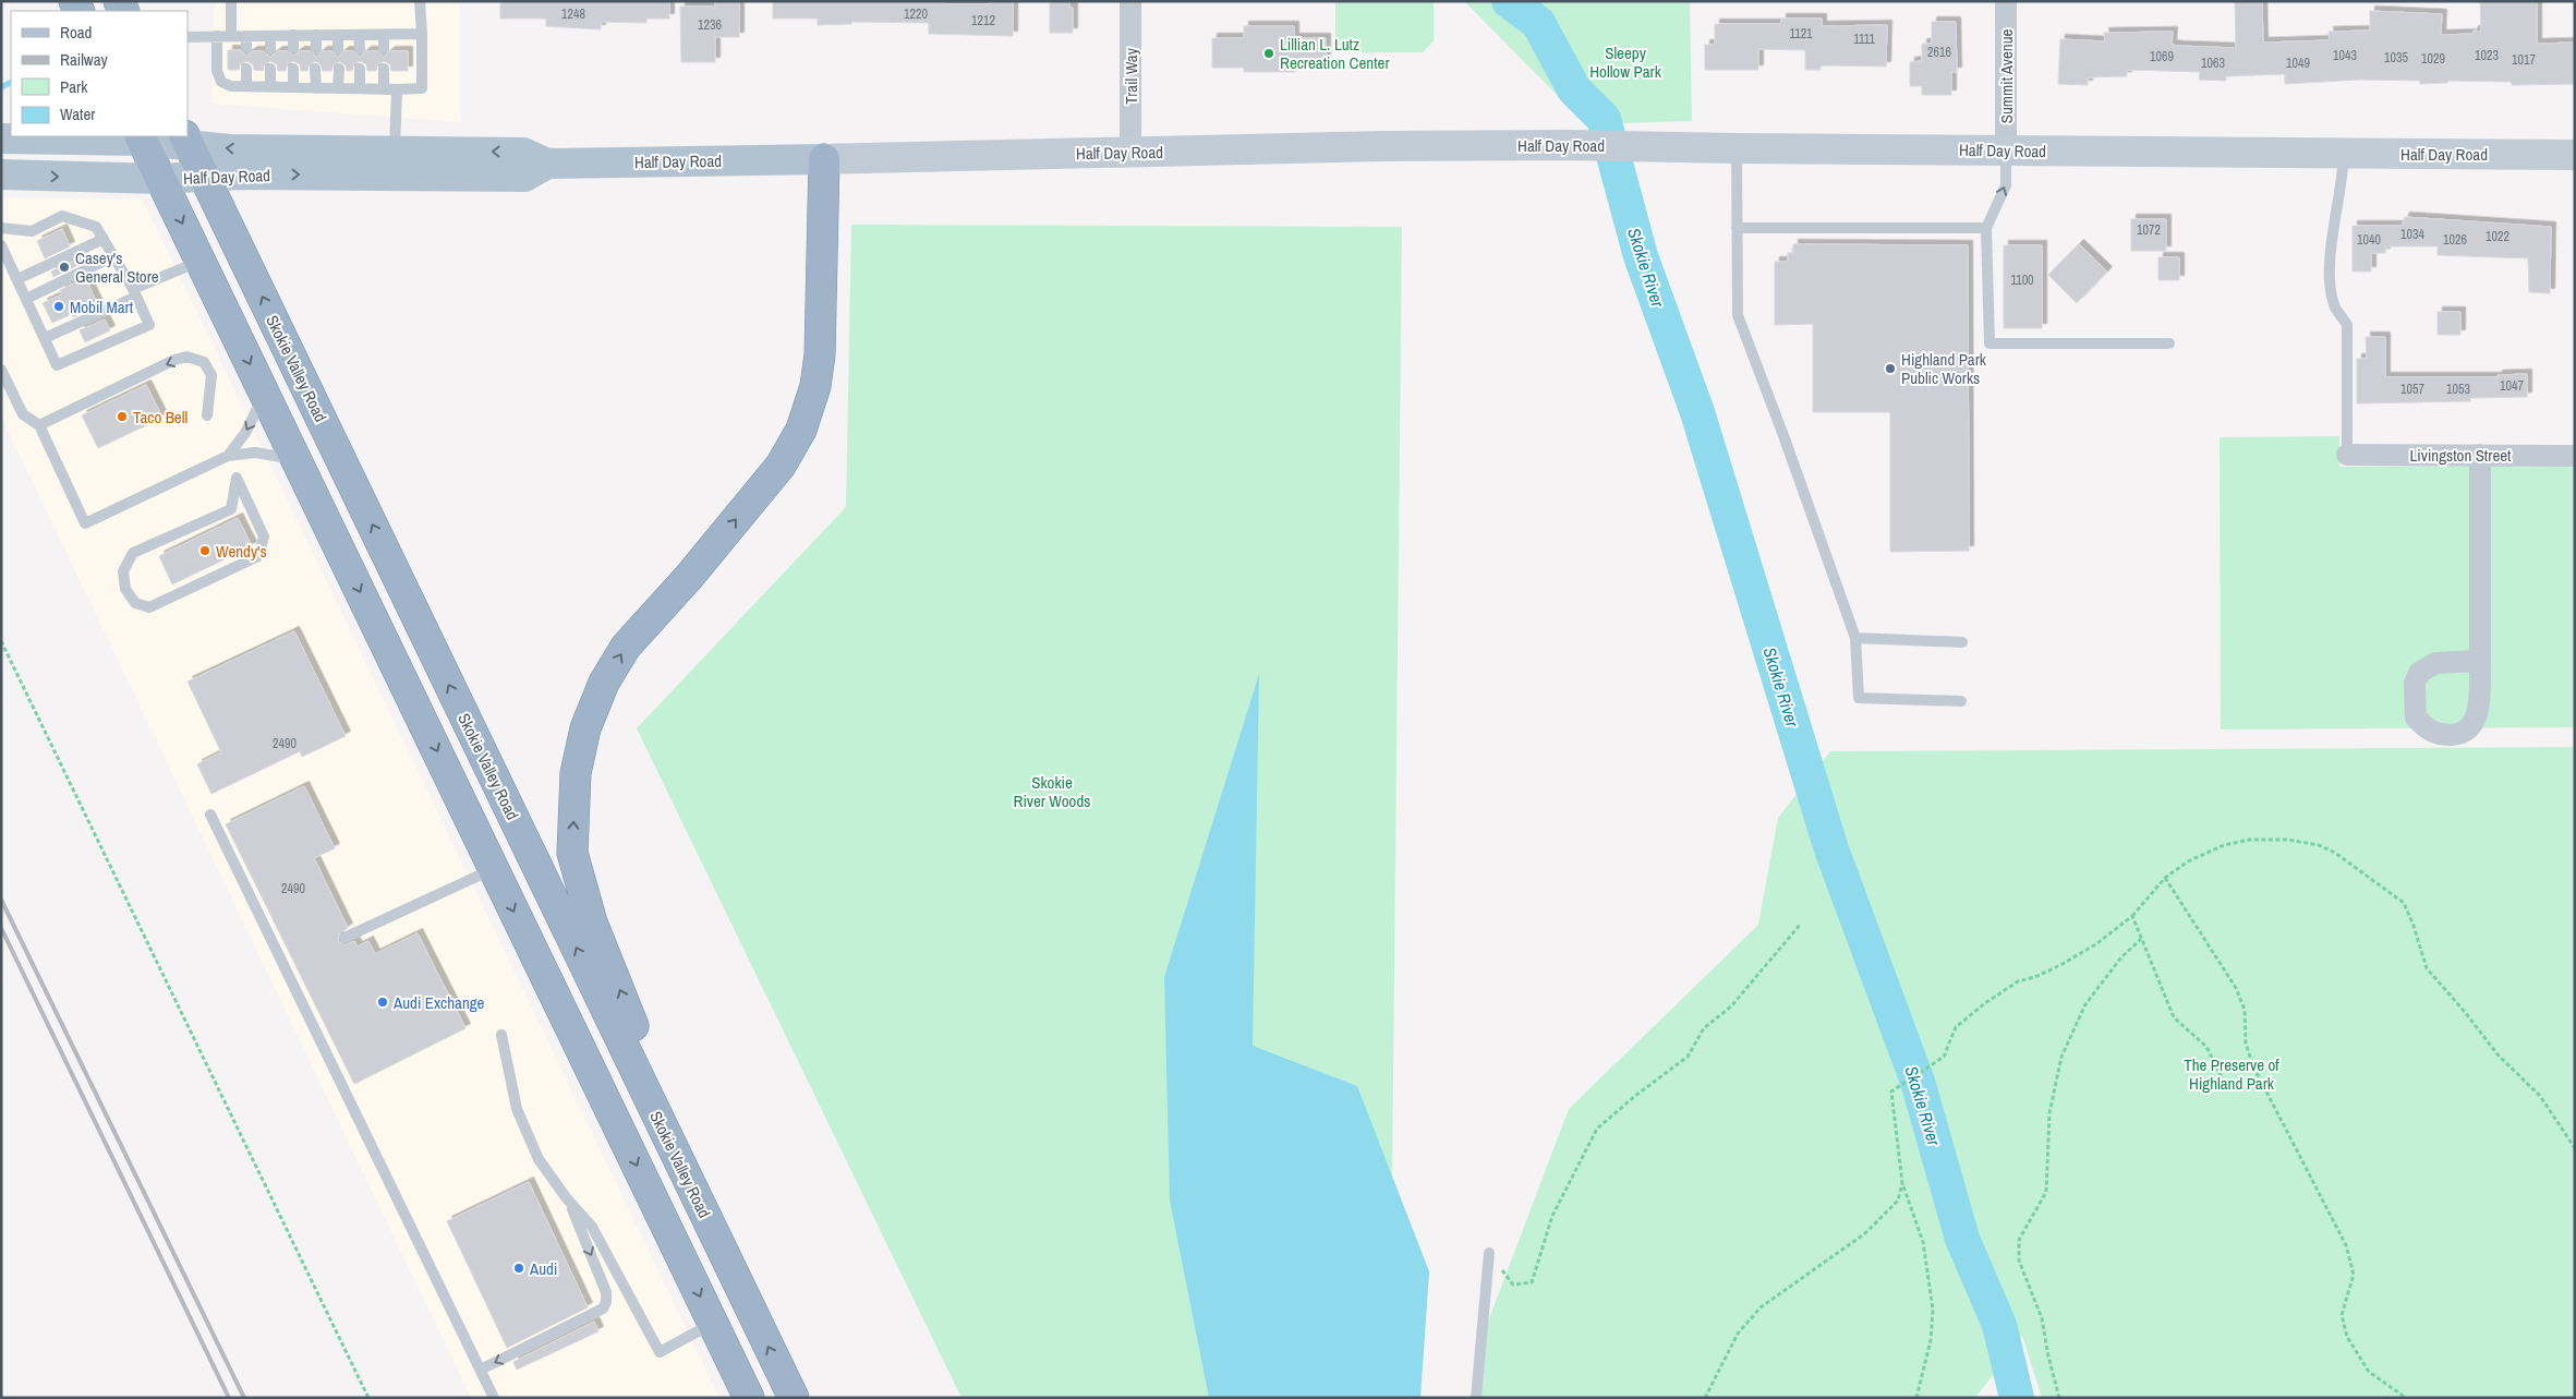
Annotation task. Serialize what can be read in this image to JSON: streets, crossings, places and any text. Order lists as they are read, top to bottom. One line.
{"streets":{"highway":["Skokie Valley Road"],"main road":["Half Day Road"],"street":["Trail Way","Summit Avenue","Livingston Street"]},"crossings":[["Trail Way","Half Day Road"],["Summit Avenue","Half Day Road"],["Half Day Road","Skokie Valley Road"]],"water":["Skokie River"],"parks":["Sleepy Hollow Park","Skokie River Woods","The Preserve of Highland Park"],"places":["Lillian L. Lutz Recreation Center","Casey's General Store","Mobil Mart","Highland Park Public Works","Taco Bell","Wendy's","Audi Exchange","Audi"],"house_numbers":["1248","1220","1212","1236","1121","1111","2616","1043","1023","1069","1035","1029","1017","1063","1049","1072","1034","1022","1040","1026","1100","1047","1057","1053","2490","2490"],"legend":["Road","Railway","Park","Water"]}
